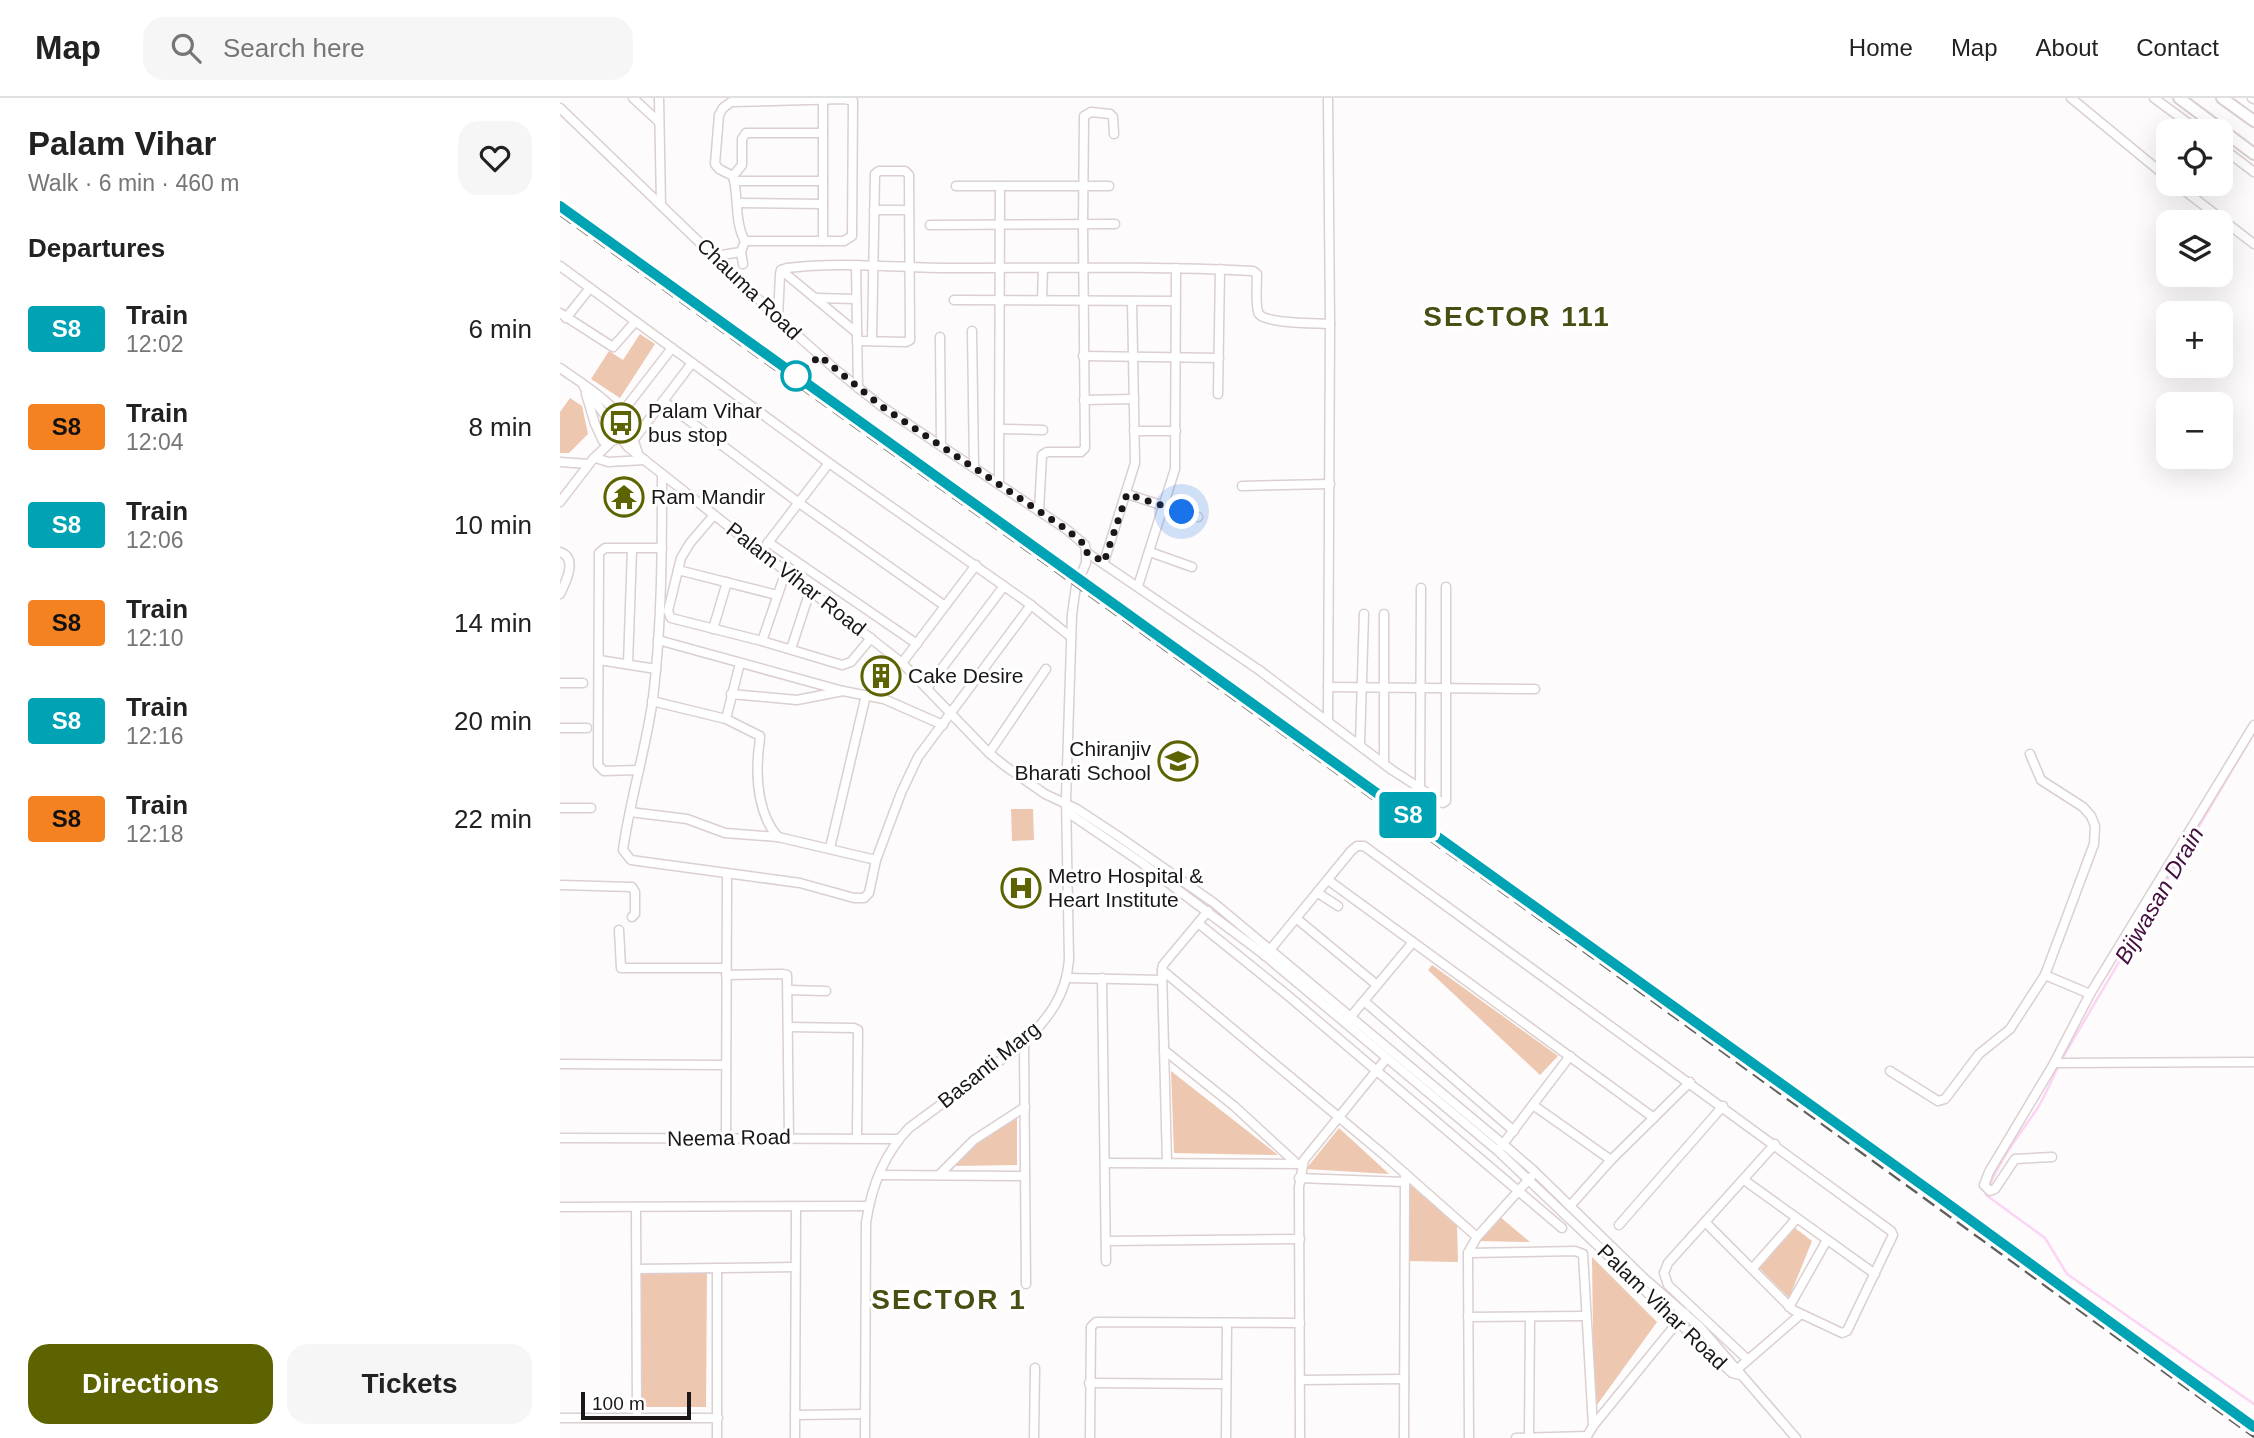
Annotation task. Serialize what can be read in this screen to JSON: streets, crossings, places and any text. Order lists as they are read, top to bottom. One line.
{"streets":{"street":["Chauma Road","Palam Vihar Road","Basanti Marg","Neema Road"]},"crossings":[["Chauma Road","Basanti Marg"],["Palam Vihar Road","Basanti Marg"],["Basanti Marg","Neema Road"]],"districts":["SECTOR 111","SECTOR 1"],"water":["Bijwasan Drain"],"places":{"bus stop":["Palam Vihar bus stop"],"temple":["Ram Mandir"],"building":["Cake Desire"],"school or university":["Chiranjiv Bharati School"],"hospital":["Metro Hospital & Heart Institute"]},"scale_bar":"100 m","page":{"header":"Map","search":"Search here","nav":["Home","Map","About","Contact"],"heading":[["Palam Vihar","Walk · 6 min · 460 m"],"Departures"],"on_map":"S8","map_buttons":["+","−"],"list":[{"mark":"S8","name":"Train","note":"12:02","value":"6 min"},{"mark":"S8","name":"Train","note":"12:04","value":"8 min"},{"mark":"S8","name":"Train","note":"12:06","value":"10 min"},{"mark":"S8","name":"Train","note":"12:10","value":"14 min"},{"mark":"S8","name":"Train","note":"12:16","value":"20 min"},{"mark":"S8","name":"Train","note":"12:18","value":"22 min"}],"buttons":["Directions","Tickets"],"scale":"100 m"}}
